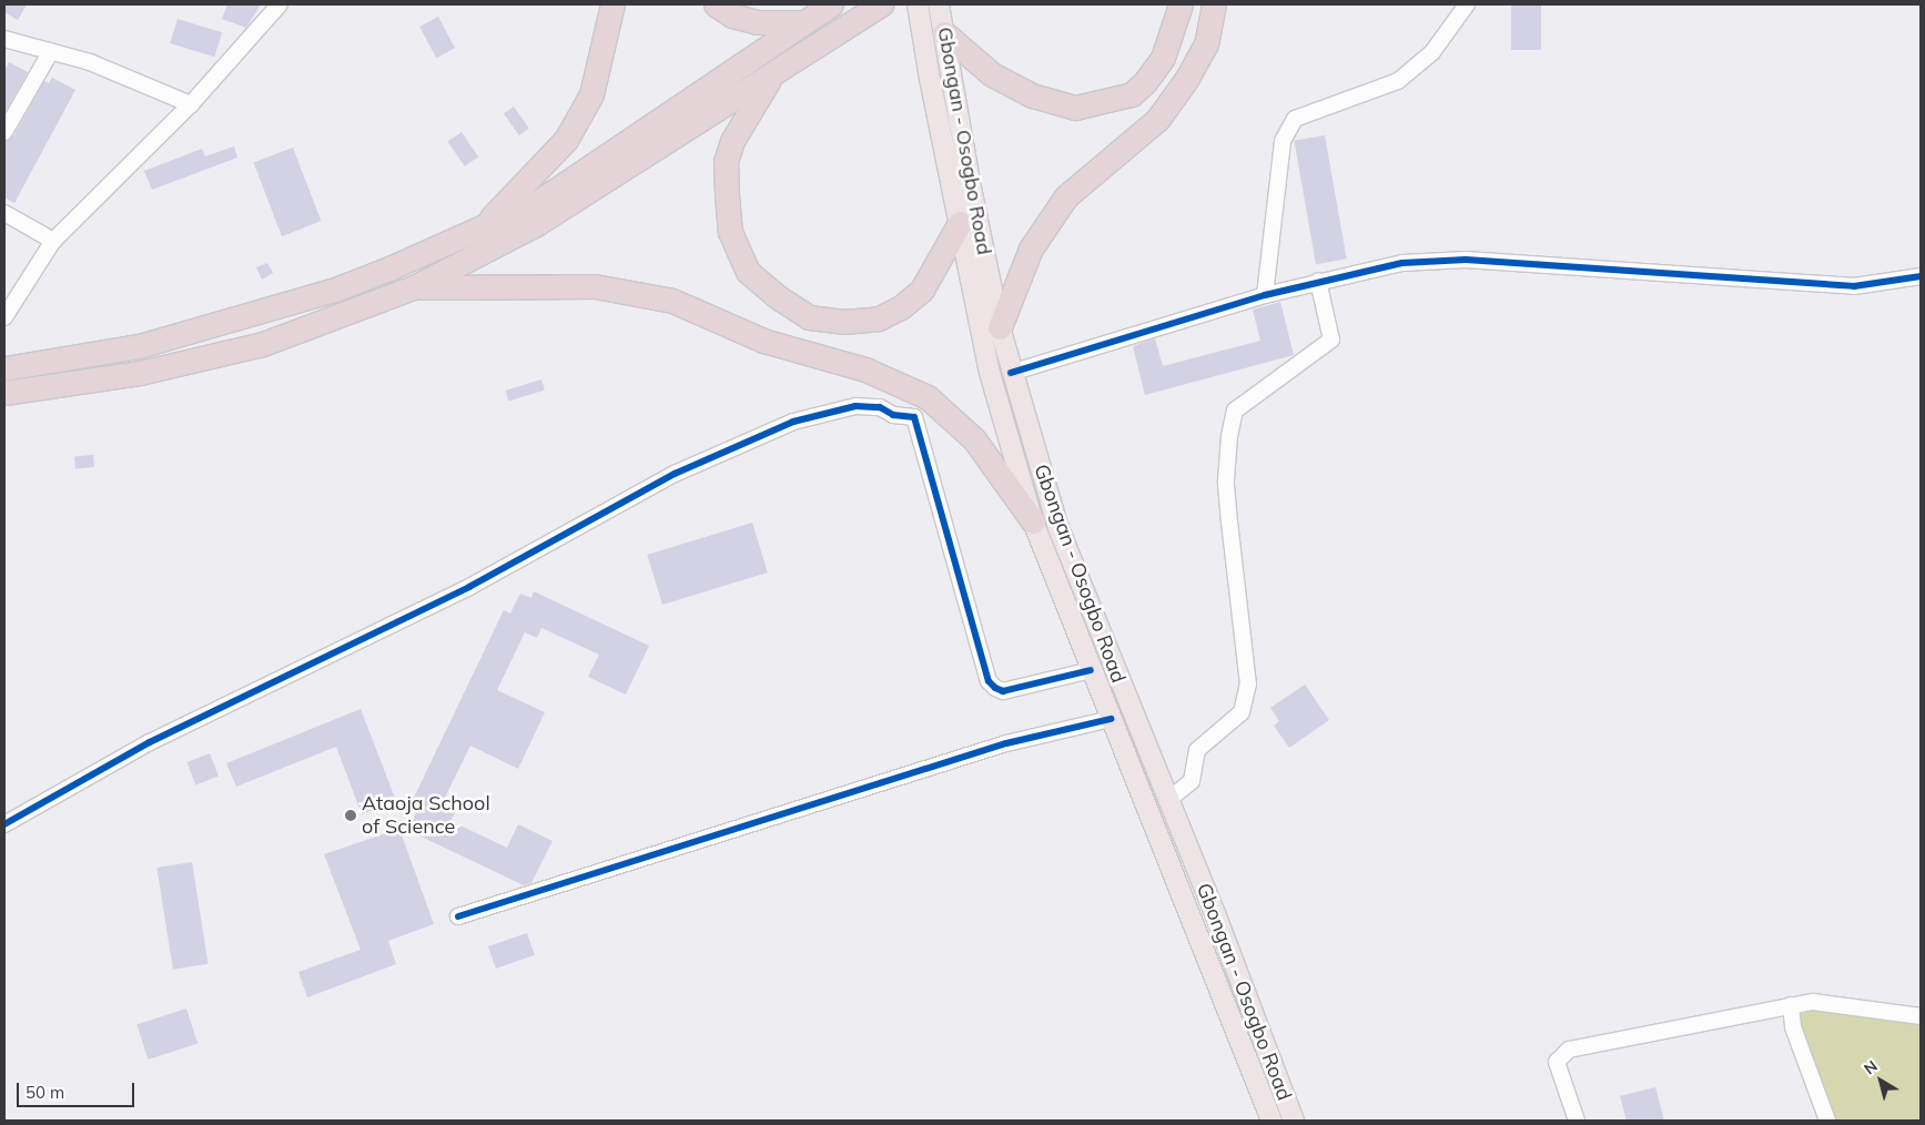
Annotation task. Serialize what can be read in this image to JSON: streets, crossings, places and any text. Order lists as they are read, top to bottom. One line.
{"streets":{"main road":["Gbongan - Osogbo Road"]},"places":["Ataoja School of Science"],"scale_bar":"50 m","north":"top left"}
